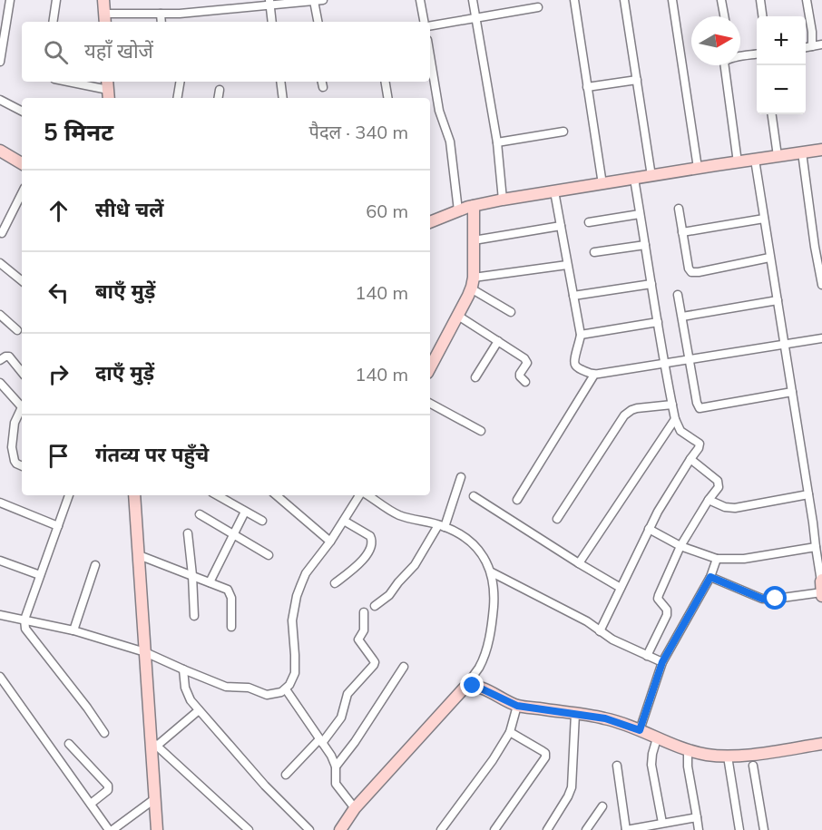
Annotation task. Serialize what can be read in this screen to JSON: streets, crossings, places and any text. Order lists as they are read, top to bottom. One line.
{"north":"right","page":{"map_buttons":["+","−"],"search":"यहाँ खोजें","heading":["5 मिनट","पैदल · 340 m"],"list":[["सीधे चलें","60 m"],["बाएँ मुड़ें","140 m"],["दाएँ मुड़ें","140 m"],"गंतव्य पर पहुँचे"]}}
